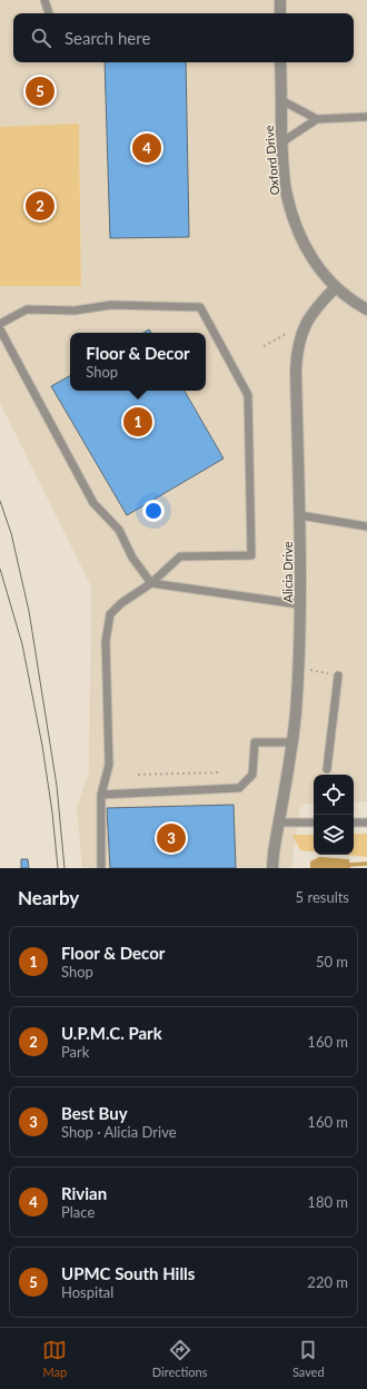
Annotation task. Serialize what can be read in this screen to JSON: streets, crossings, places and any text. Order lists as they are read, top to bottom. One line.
{"streets":{"street":["Oxford Drive","Alicia Drive"]},"crossings":[["Oxford Drive","Alicia Drive"]],"page":{"search":"Search here","pins":["5","4","2","1","3"],"popup":["Floor & Decor","Shop"],"heading":["Nearby","5 results"],"list":[{"mark":"1","name":"Floor & Decor","note":"Shop","value":"50 m"},{"mark":"2","name":"U.P.M.C. Park","note":"Park","value":"160 m"},{"mark":"3","name":"Best Buy","note":"Shop · Alicia Drive","value":"160 m"},{"mark":"4","name":"Rivian","note":"Place","value":"180 m"},{"mark":"5","name":"UPMC South Hills","note":"Hospital","value":"220 m"}],"nav":["Map","Directions","Saved"]}}
